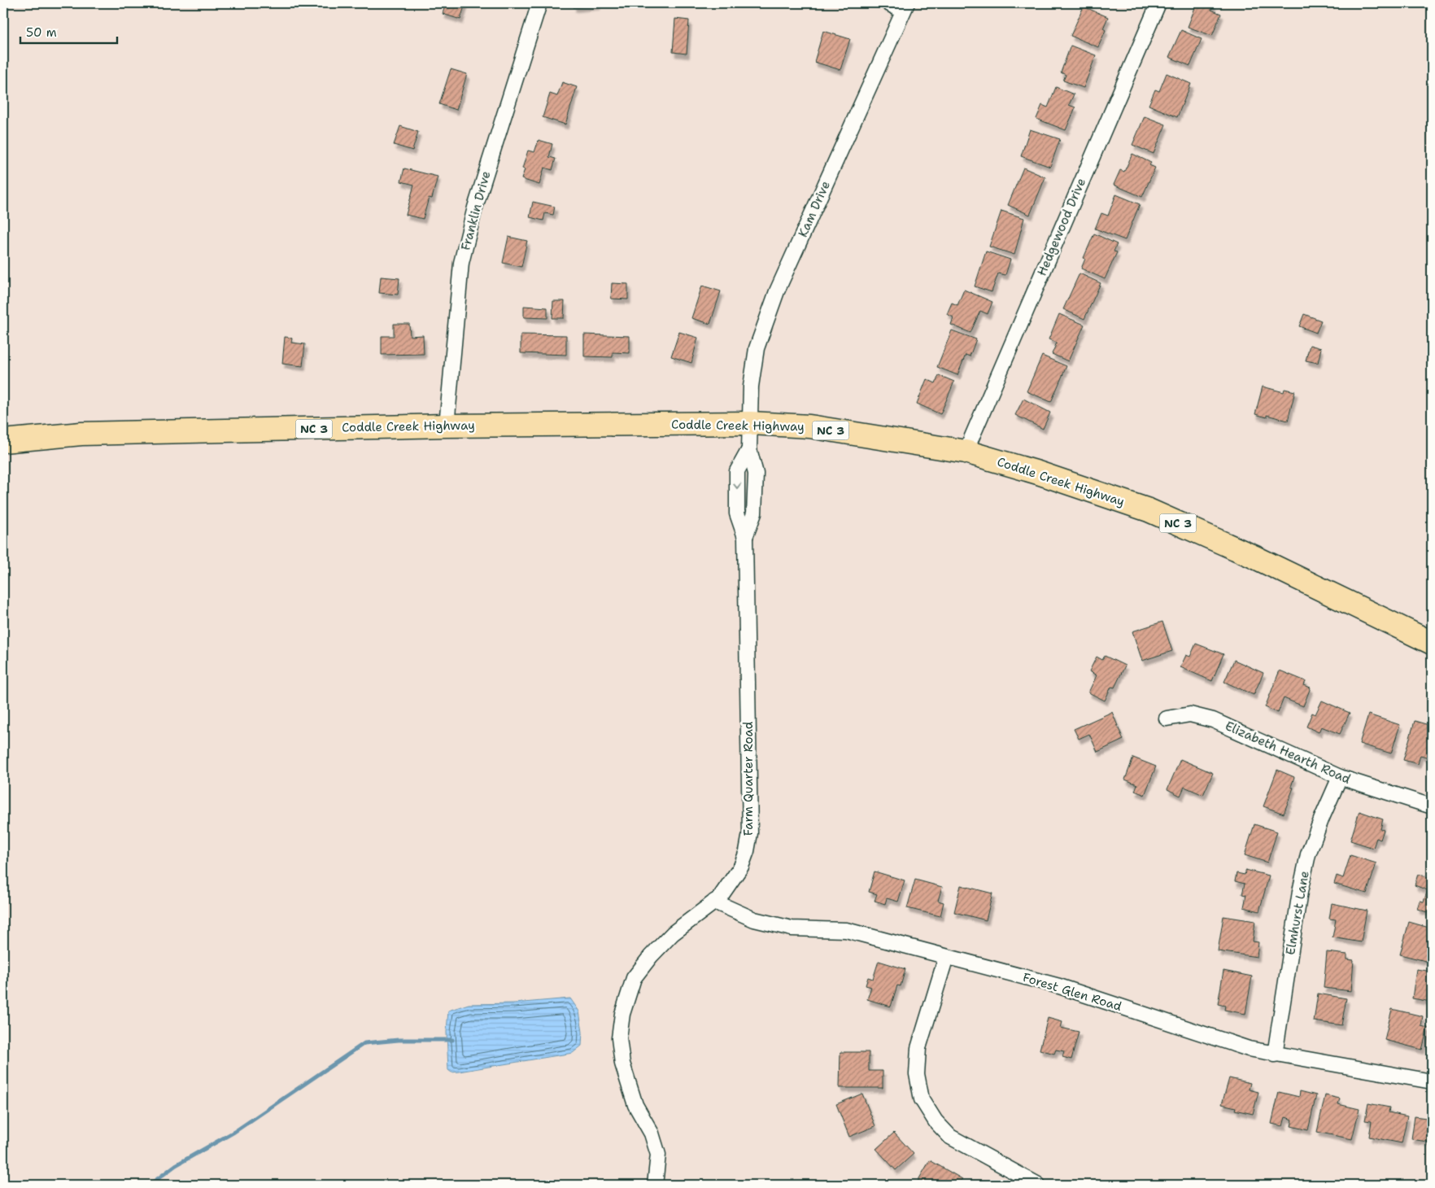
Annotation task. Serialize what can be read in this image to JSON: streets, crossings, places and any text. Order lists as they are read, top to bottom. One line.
{"streets":{"main road":["Coddle Creek Highway","NC 3"],"street":["Kam Drive","Franklin Drive","Hedgewood Drive","Elizabeth Hearth Road","Farm Quarter Road","Elmhurst Lane","Forest Glen Road"]},"crossings":[["Kam Drive","Coddle Creek Highway"],["Kam Drive","Farm Quarter Road"],["Franklin Drive","Coddle Creek Highway"],["Hedgewood Drive","Coddle Creek Highway"],["Coddle Creek Highway","Farm Quarter Road"],["Elizabeth Hearth Road","Elmhurst Lane"],["Farm Quarter Road","Forest Glen Road"],["Elmhurst Lane","Forest Glen Road"]],"scale_bar":"50 m"}
